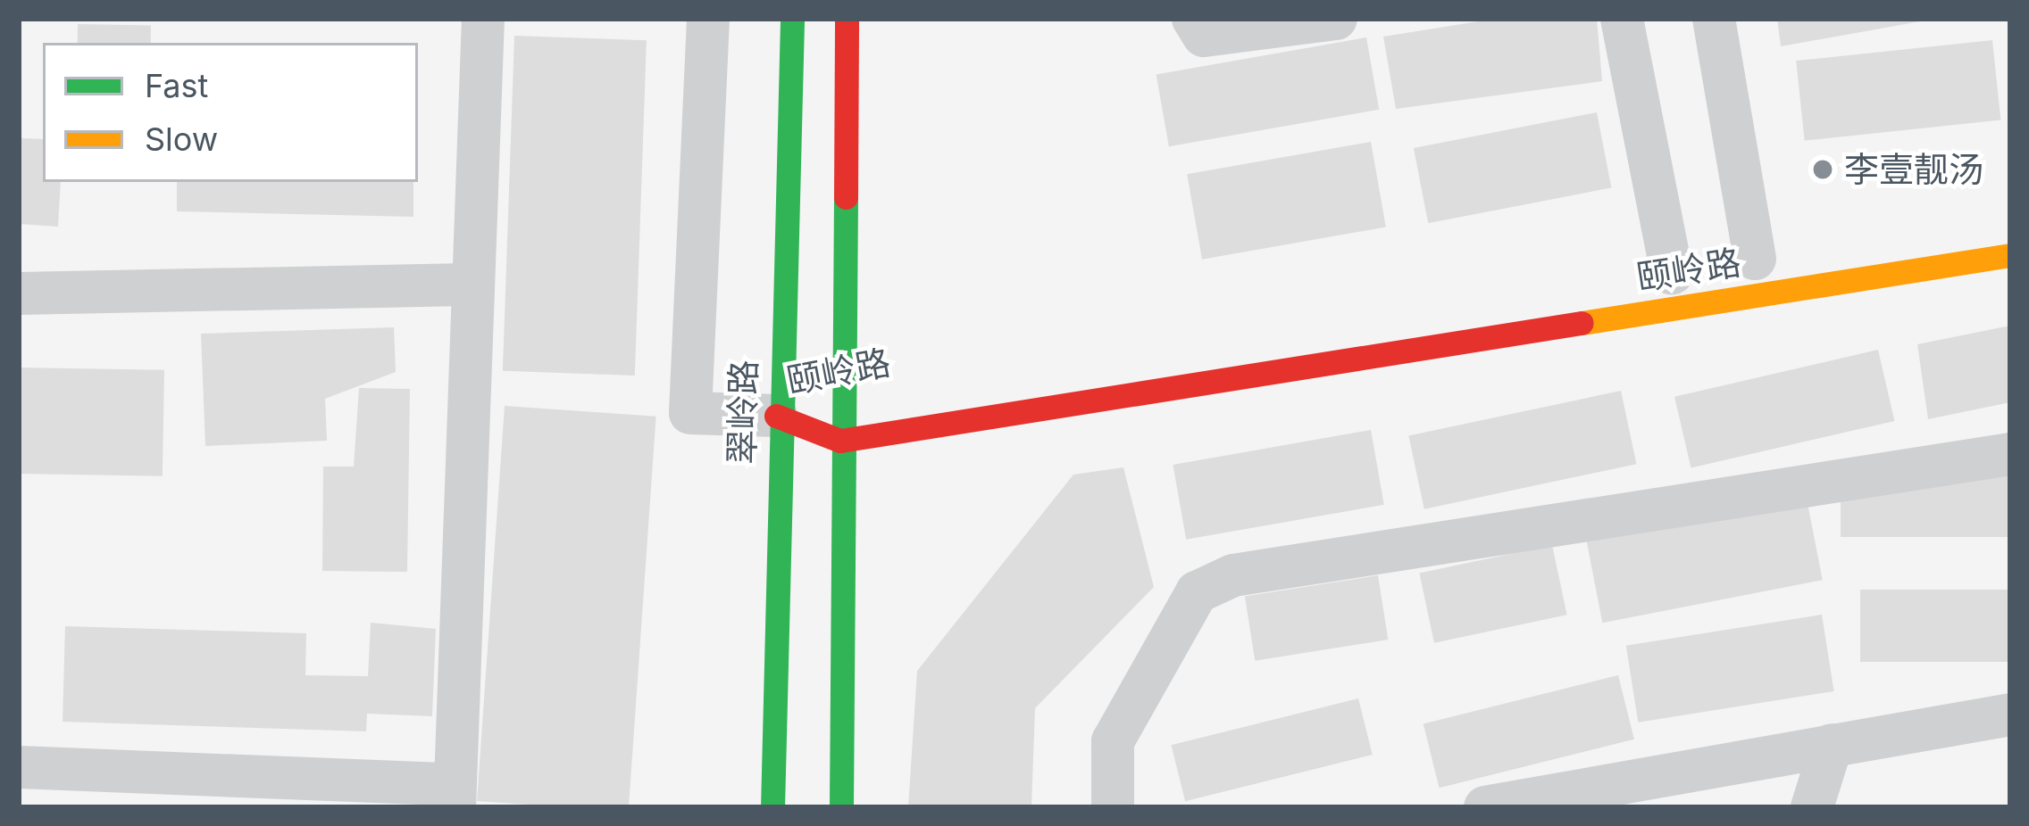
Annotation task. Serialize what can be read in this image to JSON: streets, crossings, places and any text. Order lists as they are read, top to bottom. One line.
{"streets":{"street":["颐岭路","翠岭路"]},"crossings":[["颐岭路","翠岭路"]],"places":["李壹靓汤"],"legend":["Fast","Slow"]}
